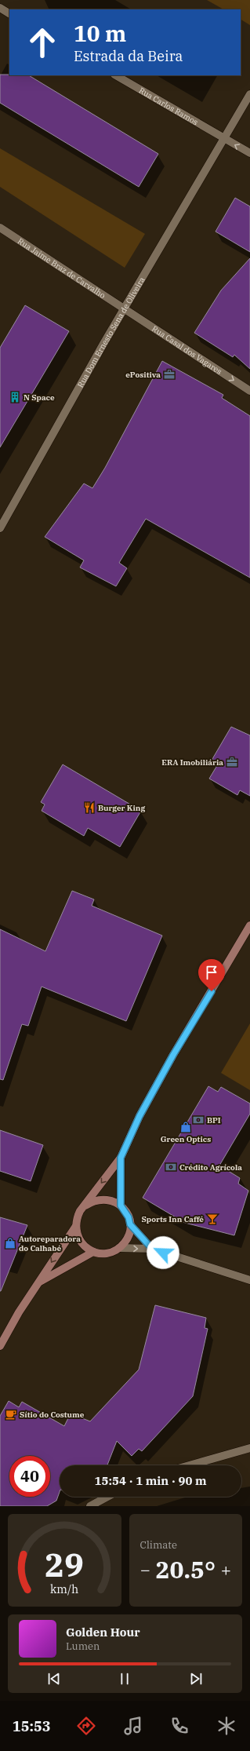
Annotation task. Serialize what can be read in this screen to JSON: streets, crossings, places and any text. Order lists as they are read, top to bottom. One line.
{"streets":{"street":["Rua Carlos Ramos","Rua Jaime Braz de Carvalho","Rua Dom Ernesto Sena de Oliveira","Rua Casal dos Vagares"]},"crossings":[["Rua Carlos Ramos","Rua Dom Ernesto Sena de Oliveira"],["Rua Jaime Braz de Carvalho","Rua Dom Ernesto Sena de Oliveira"],["Rua Jaime Braz de Carvalho","Rua Casal dos Vagares"],["Rua Dom Ernesto Sena de Oliveira","Rua Casal dos Vagares"]],"one_way":["Rua Casal dos Vagares"],"places":{"office":["ePositiva","ERA Imobiliária"],"building":["N Space"],"restaurant":["Burger King"],"bank":["BPI","Crédito Agrícola"],"shop":["Green Optics","Autoreparadora do Calhabé"],"bar":["Sports Inn Caffé"],"cafe":["Sítio do Costume"]},"page":{"turn":["10 m","Estrada da Beira"],"limit":"40","trip":"15:54 · 1 min · 90 m","tile":"Climate","heat":["−","20.5°","+"],"song":["Golden Hour","Lumen"],"tabs":"15:53","gauge":["29","km/h"]}}
